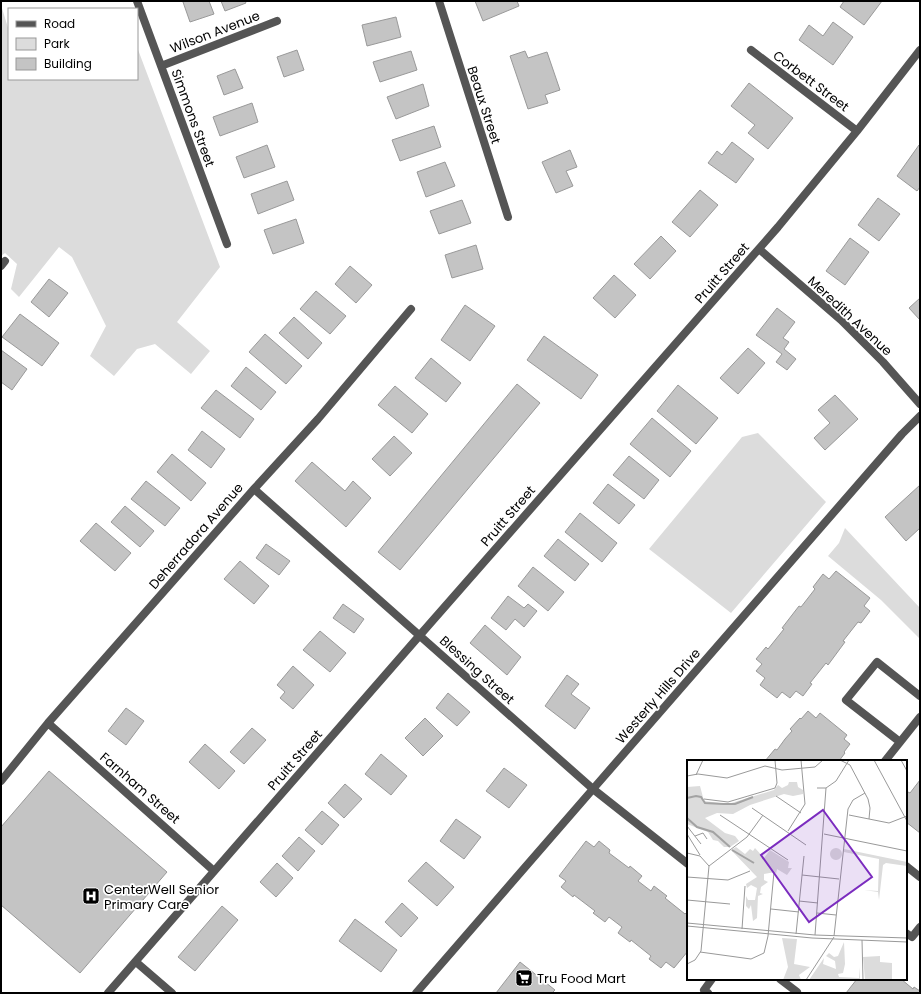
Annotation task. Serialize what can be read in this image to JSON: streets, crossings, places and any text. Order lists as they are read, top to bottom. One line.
{"streets":{"street":["Wilson Avenue","Corbett Street","Beaux Street","Simmons Street","Pruitt Street","Meredith Avenue","Deherradora Avenue","Blessing Street","Westerly Hills Drive","Farnham Street"]},"crossings":[["Wilson Avenue","Simmons Street"],["Corbett Street","Pruitt Street"],["Pruitt Street","Meredith Avenue"],["Pruitt Street","Blessing Street"],["Pruitt Street","Farnham Street"],["Deherradora Avenue","Blessing Street"],["Deherradora Avenue","Farnham Street"],["Blessing Street","Westerly Hills Drive"]],"places":{"hospital":["CenterWell Senior Primary Care"],"supermarket":["Tru Food Mart"]},"legend":["Road","Park","Building"]}
